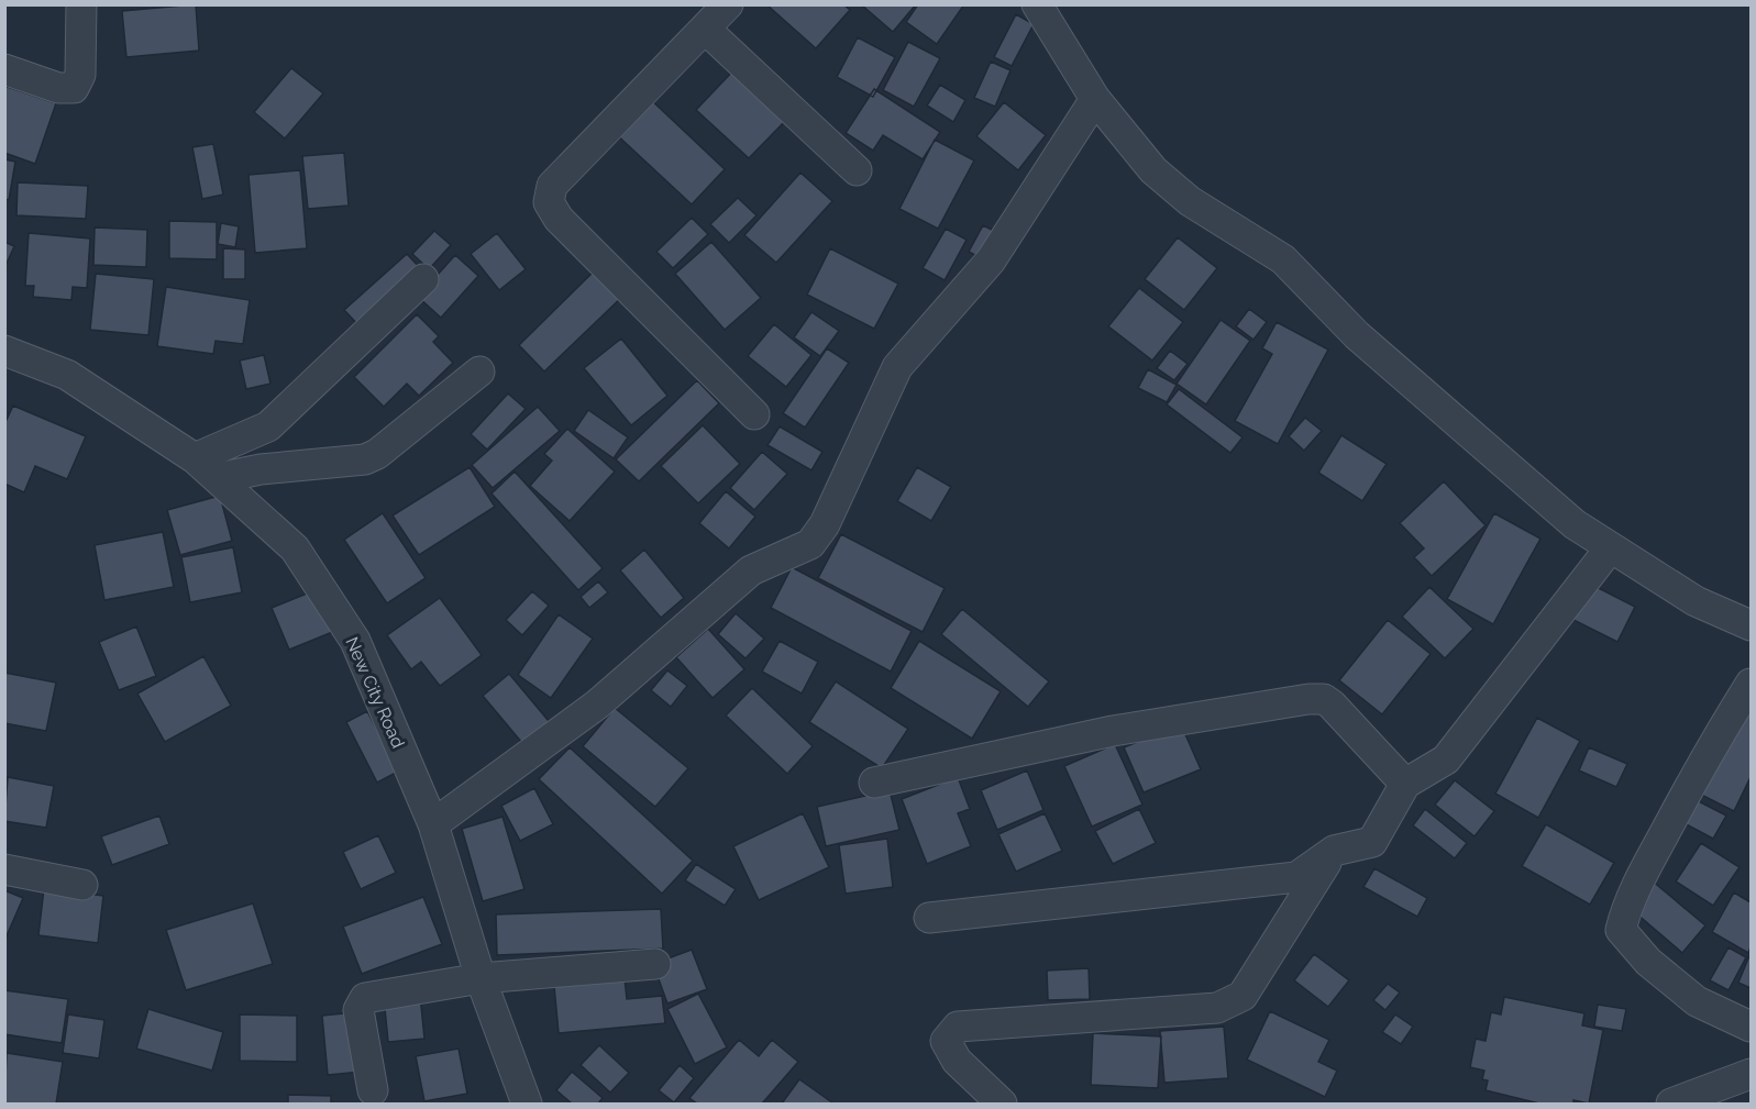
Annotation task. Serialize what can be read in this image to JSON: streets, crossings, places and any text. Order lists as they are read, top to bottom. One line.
{"streets":{"street":["New City Road"]}}
